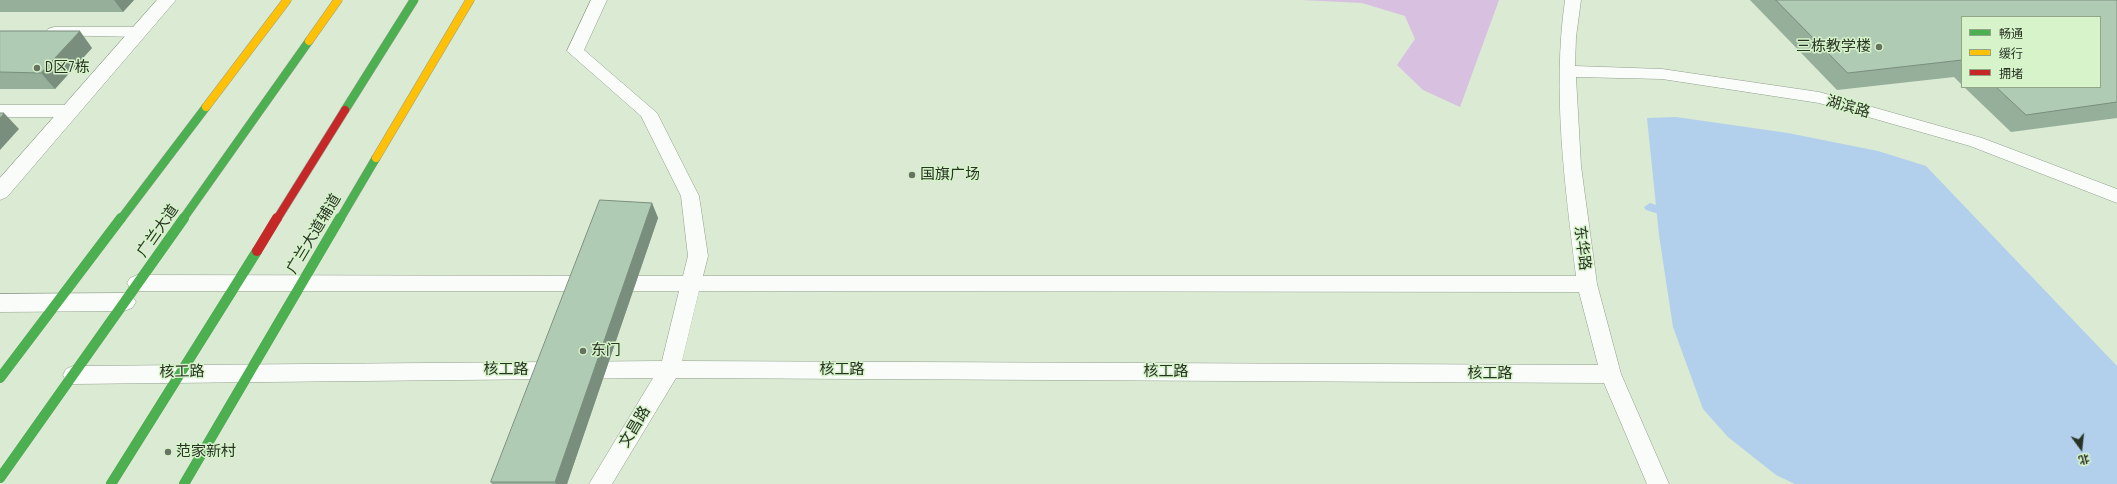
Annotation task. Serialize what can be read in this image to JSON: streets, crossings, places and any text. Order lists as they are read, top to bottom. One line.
{"streets":{"main road":["广兰大道","广兰大道辅道"],"lane":["湖滨路","东华路","核工路","文昌路"]},"crossings":[["湖滨路","东华路"],["广兰大道","核工路"],["广兰大道辅道","核工路"],["东华路","核工路"],["核工路","文昌路"]],"places":["三栋教学楼","D区7栋","国旗广场","东门","范家新村"],"legend":["畅通","缓行","拥堵"],"north":"bottom"}
